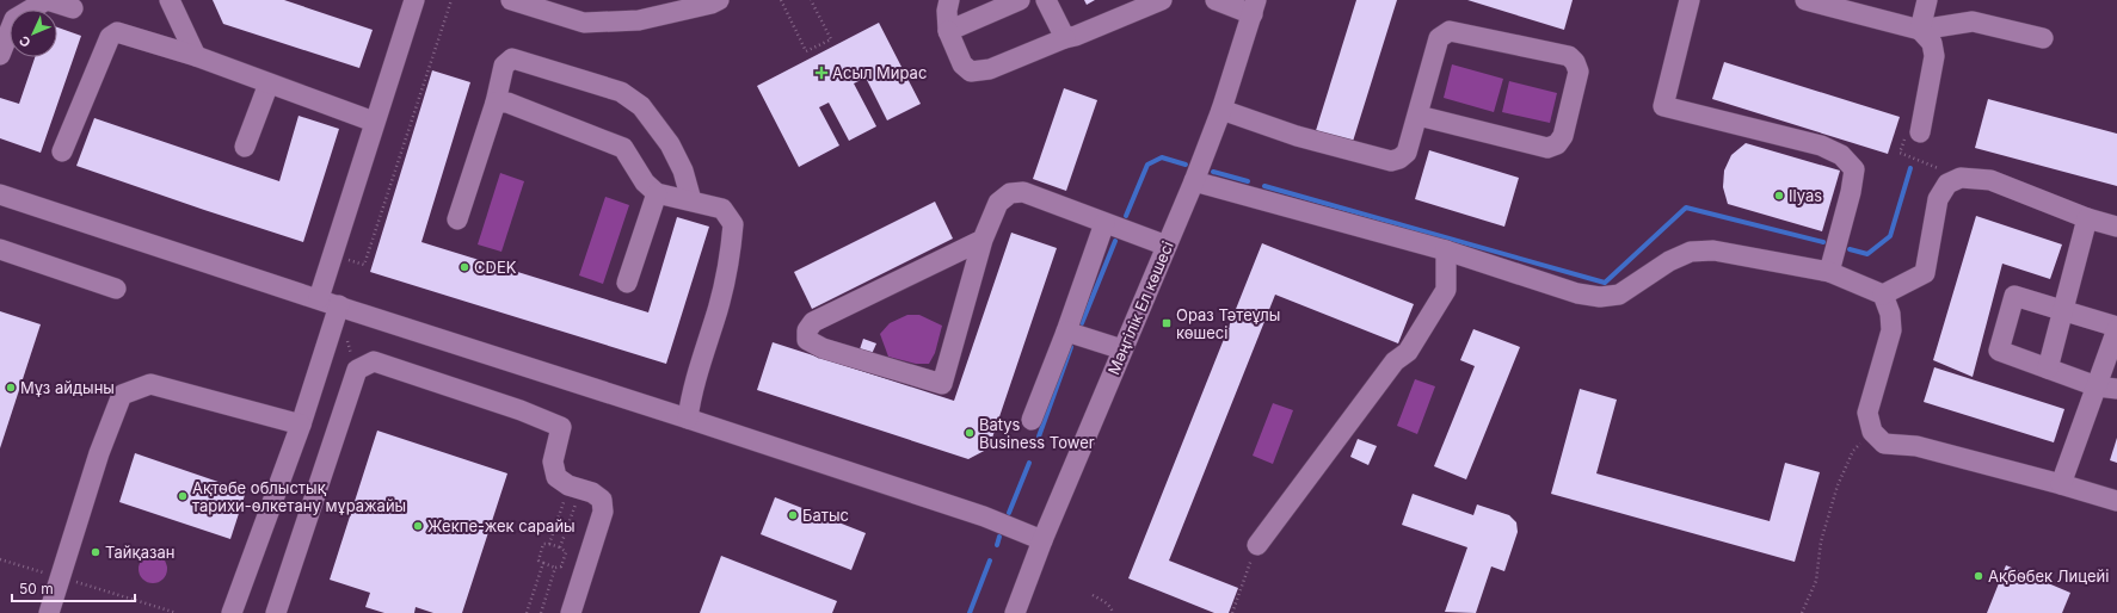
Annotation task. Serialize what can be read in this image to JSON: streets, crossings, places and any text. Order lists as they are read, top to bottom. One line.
{"streets":{"street":["Мәңгілік Ел көшесі"]},"places":{"health":["Асыл Мирас"],"other":["Ilyas","CDEK","Мұз айдыны","Batys Business Tower","Ақтөбе облыстық тарихи-өлкетану мұражайы","Батыс","Жекпе-жек сарайы","Тайқазан","Ақбөбек Лицейі"],"transit":["Ораз Тәтеұлы көшесі"]},"scale_bar":"50 m","north":"bottom left"}
